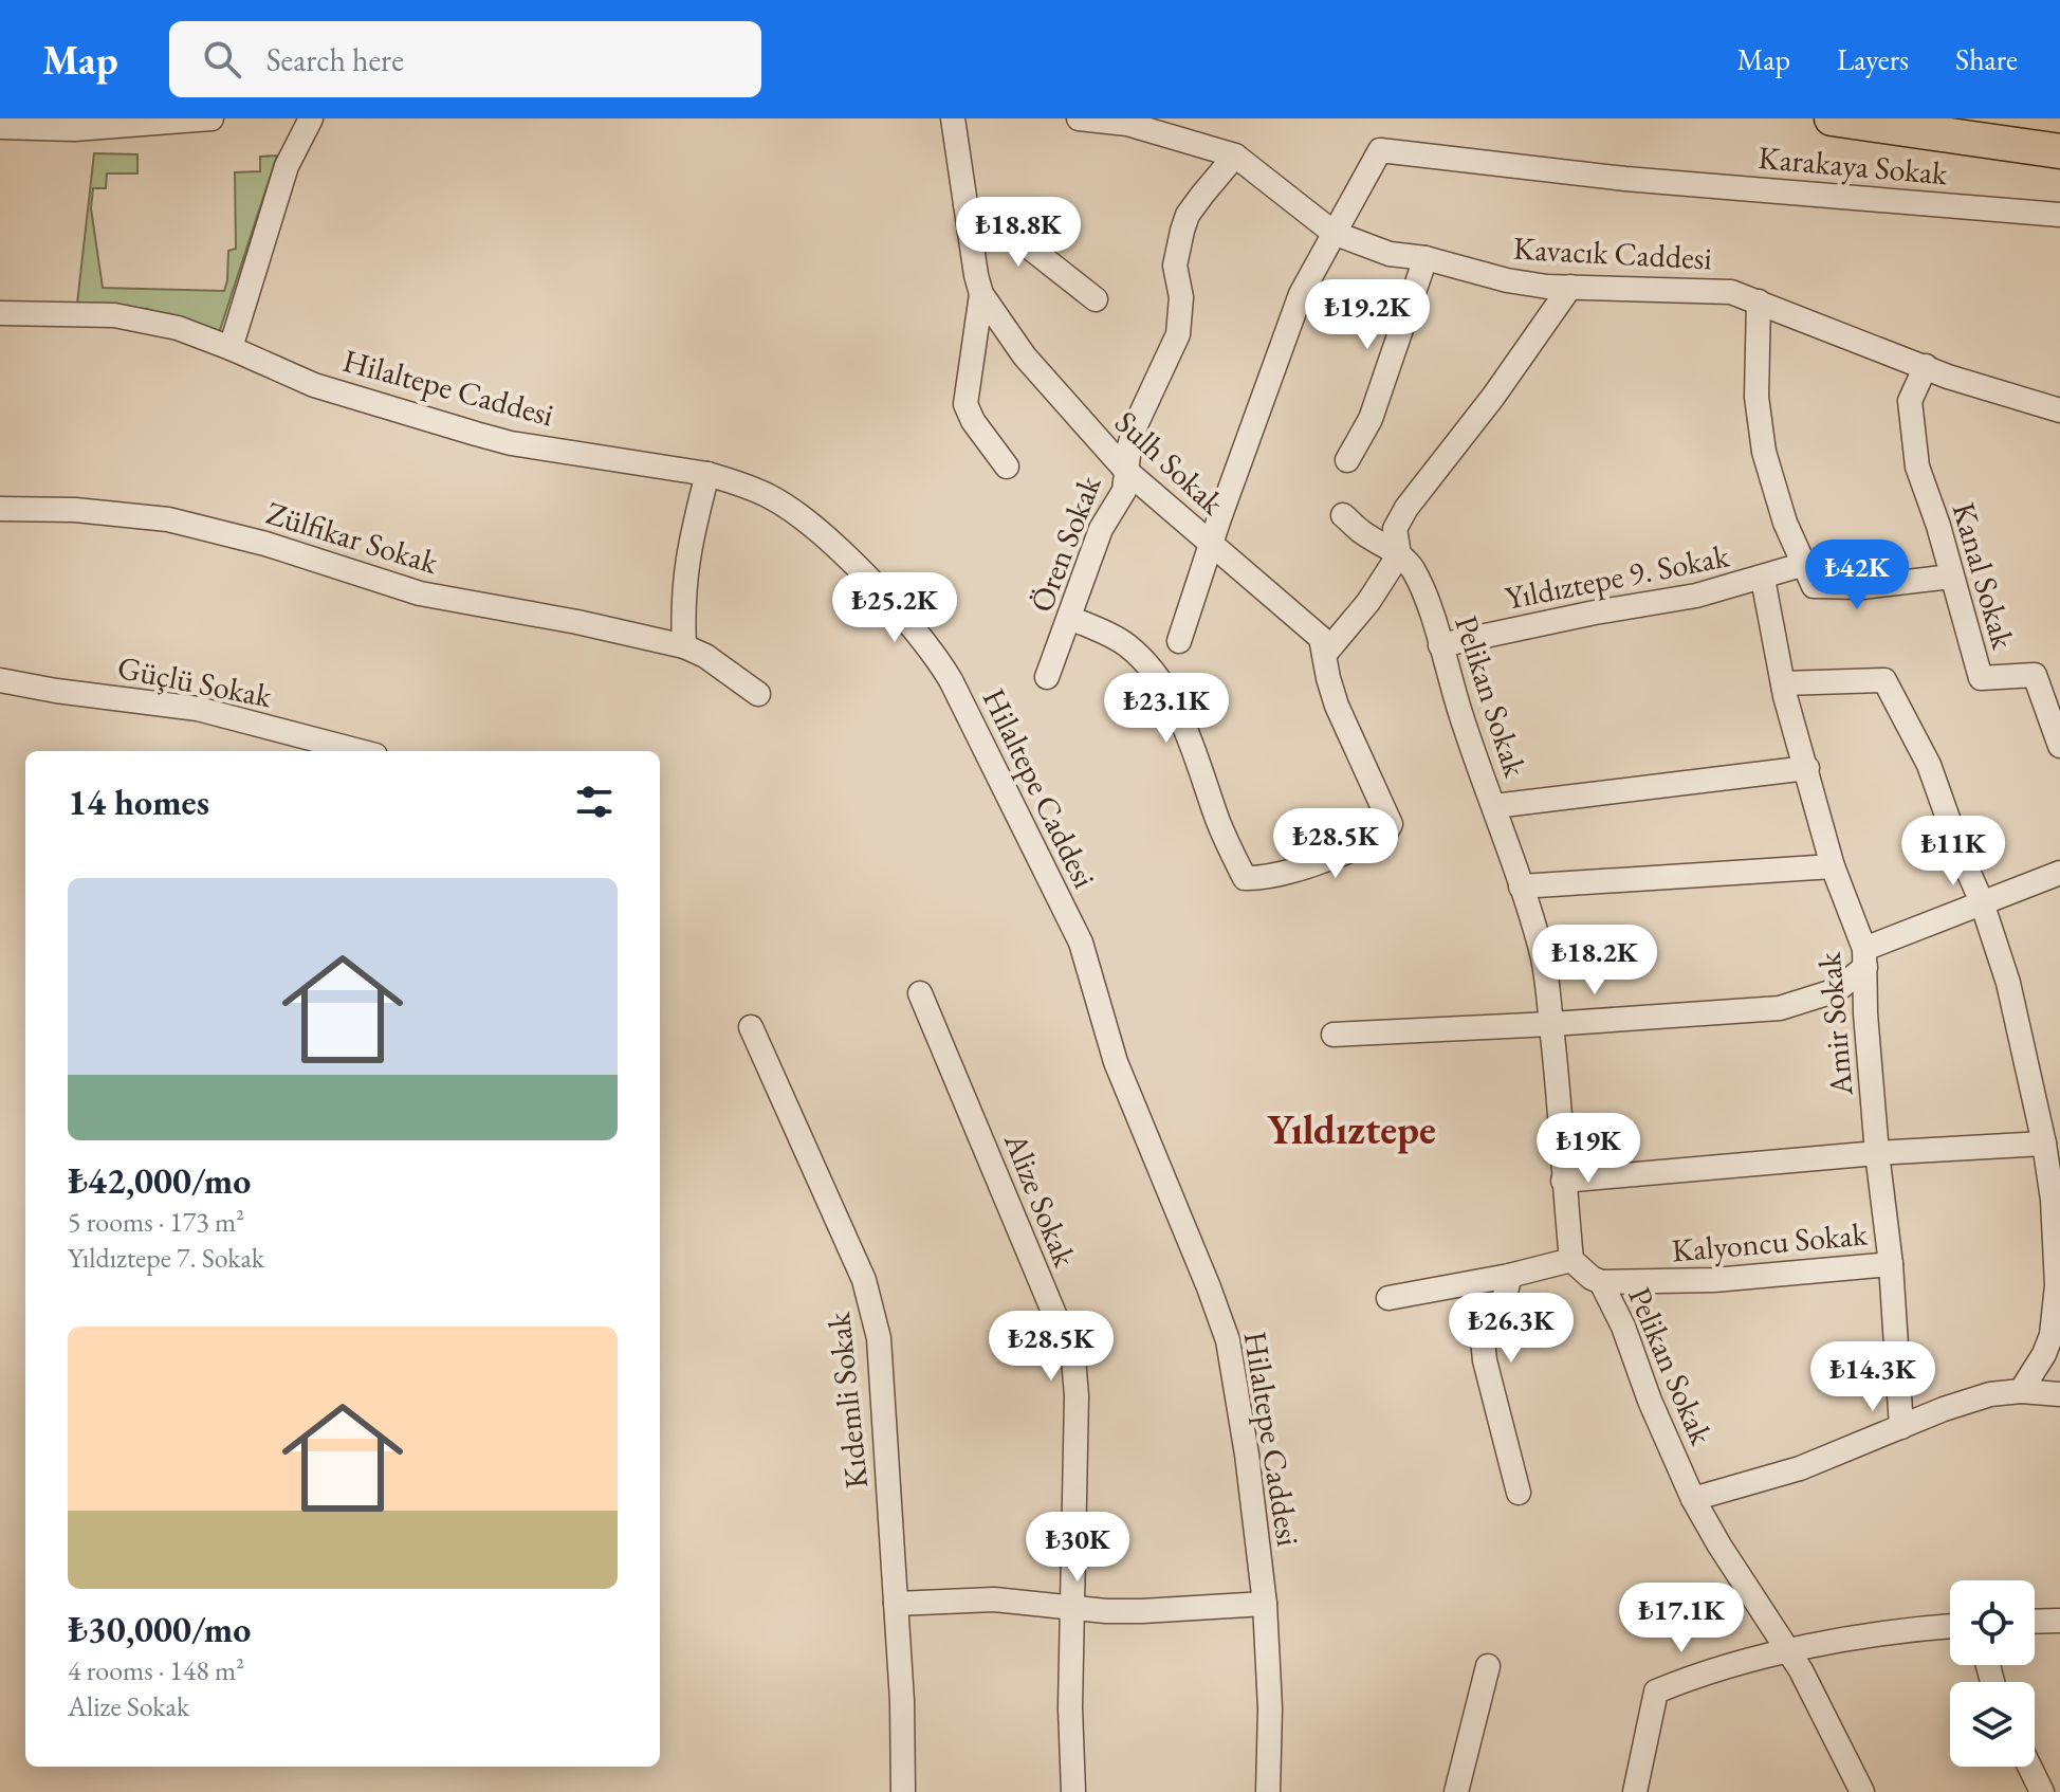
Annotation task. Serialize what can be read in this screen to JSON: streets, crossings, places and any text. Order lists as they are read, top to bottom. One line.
{"streets":{"street":["Karakaya Sokak","Kavacık Caddesi","Hilaltepe Caddesi","Sulh Sokak","Zülfikar Sokak","Ören Sokak","Kanal Sokak","Yıldıztepe 9. Sokak","Güçlü Sokak","Pelikan Sokak","Amir Sokak","Alize Sokak","Kalyoncu Sokak","Kıdemli Sokak"]},"crossings":[["Karakaya Sokak","Kavacık Caddesi"],["Kavacık Caddesi","Ören Sokak"],["Kavacık Caddesi","Kanal Sokak"],["Sulh Sokak","Ören Sokak"],["Yıldıztepe 9. Sokak","Pelikan Sokak"],["Yıldıztepe 9. Sokak","Amir Sokak"],["Pelikan Sokak","Kalyoncu Sokak"],["Amir Sokak","Kalyoncu Sokak"]],"districts":["Yıldıztepe"],"page":{"header":"Map","search":"Search here","nav":["Map","Layers","Share"],"price":["₺18.8K","₺19.2K","₺42K","₺25.2K","₺23.1K","₺28.5K","₺11K","₺18.2K","₺19K","₺26.3K","₺28.5K","₺14.3K","₺30K","₺17.1K"],"heading":"14 homes","list":[{"name":"₺42,000/mo","note":"5 rooms · 173 m² · Yıldıztepe 7. Sokak"},{"name":"₺30,000/mo","note":"4 rooms · 148 m² · Alize Sokak"}]}}
